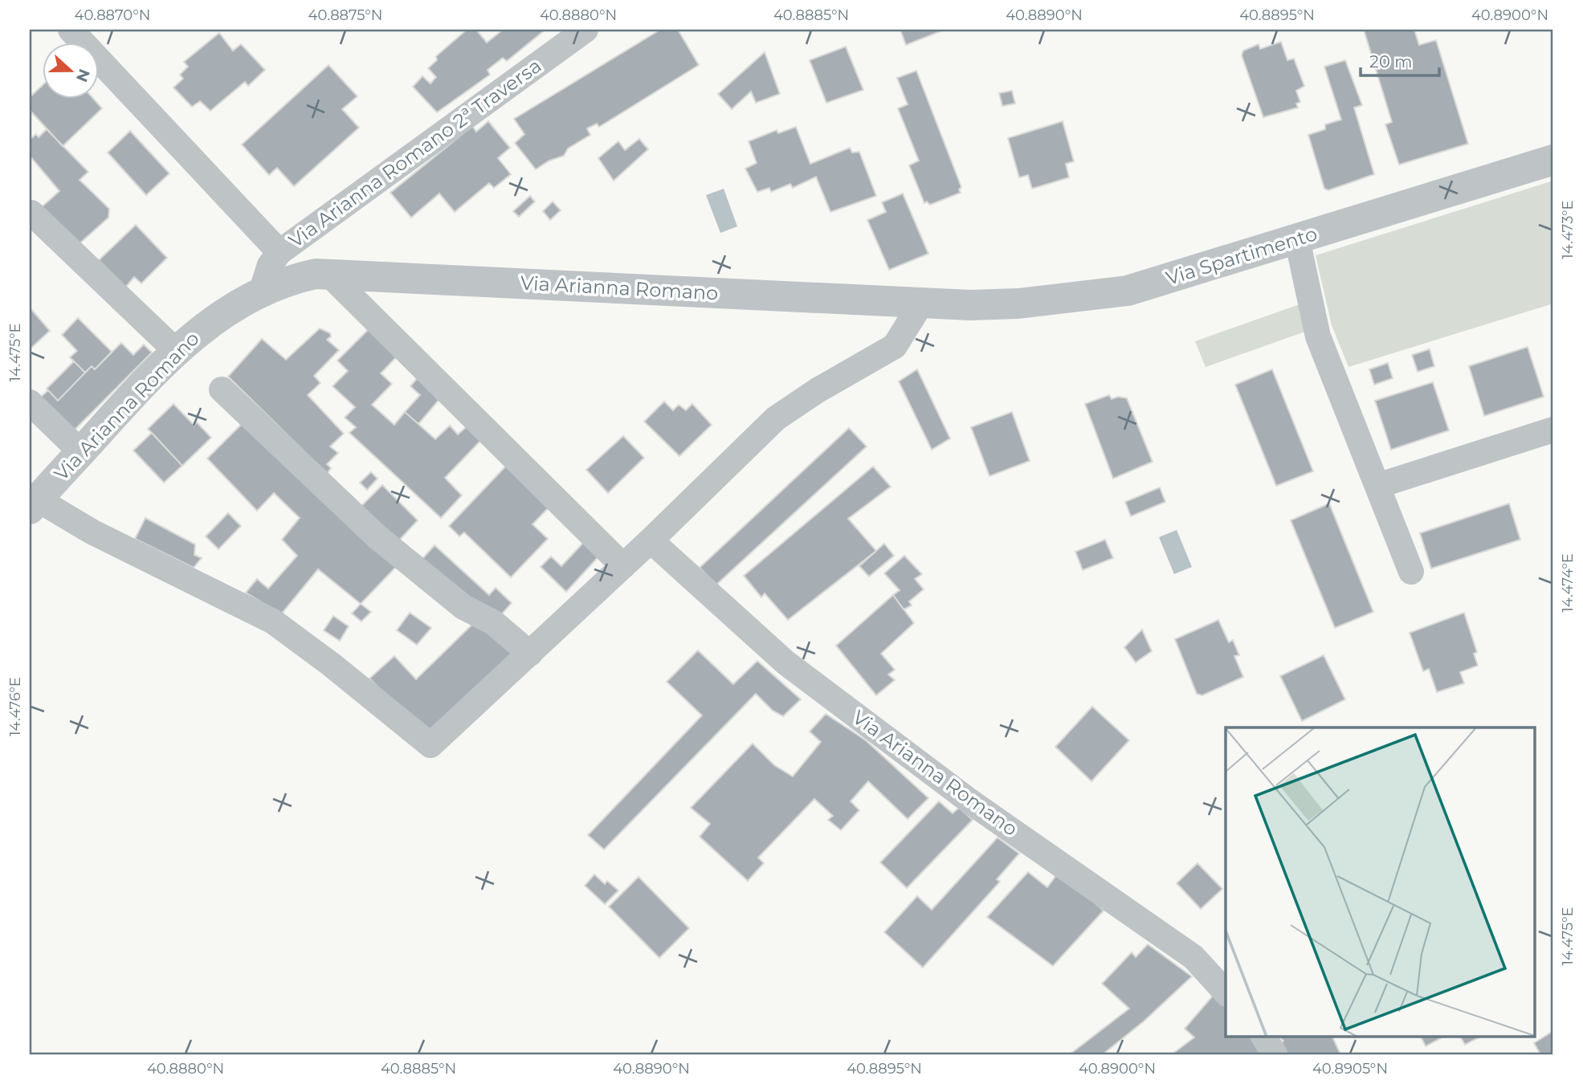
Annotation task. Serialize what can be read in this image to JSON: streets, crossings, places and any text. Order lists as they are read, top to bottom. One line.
{"streets":{"street":["Via Arianna Romano 2ª Traversa","Via Spartimento","Via Arianna Romano"]},"crossings":[["Via Arianna Romano 2ª Traversa","Via Arianna Romano"],["Via Spartimento","Via Arianna Romano"]],"scale_bar":"20 m","north":"right","coordinates":["40.8870°N","40.8875°N","40.8880°N","40.8885°N","40.8890°N","40.8895°N","40.8900°N","14.473°E","14.475°E","14.474°E","14.476°E","40.8905°N"]}
